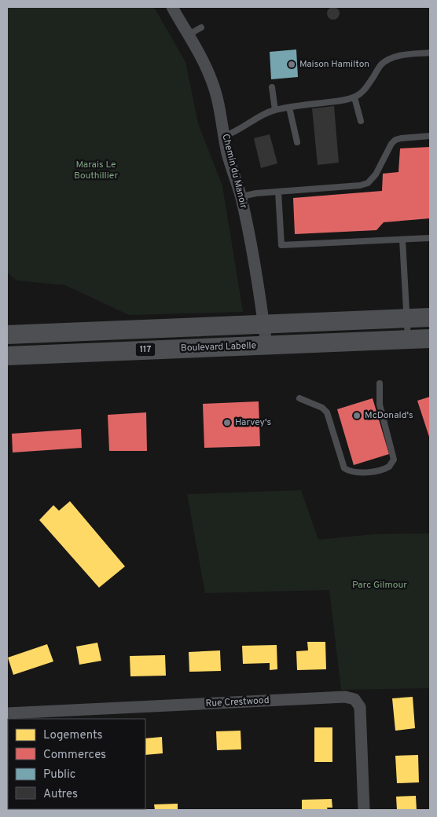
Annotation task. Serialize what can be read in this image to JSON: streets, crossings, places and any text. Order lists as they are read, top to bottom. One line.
{"streets":{"main road":["Boulevard Labelle","117"],"street":["Chemin du Manoir","Rue Crestwood"]},"crossings":[["Chemin du Manoir","Boulevard Labelle"]],"parks":["Marais Le Bouthillier","Parc Gilmour"],"places":["Maison Hamilton","McDonald's","Harvey's"],"legend":["Logements","Commerces","Public","Autres"]}
